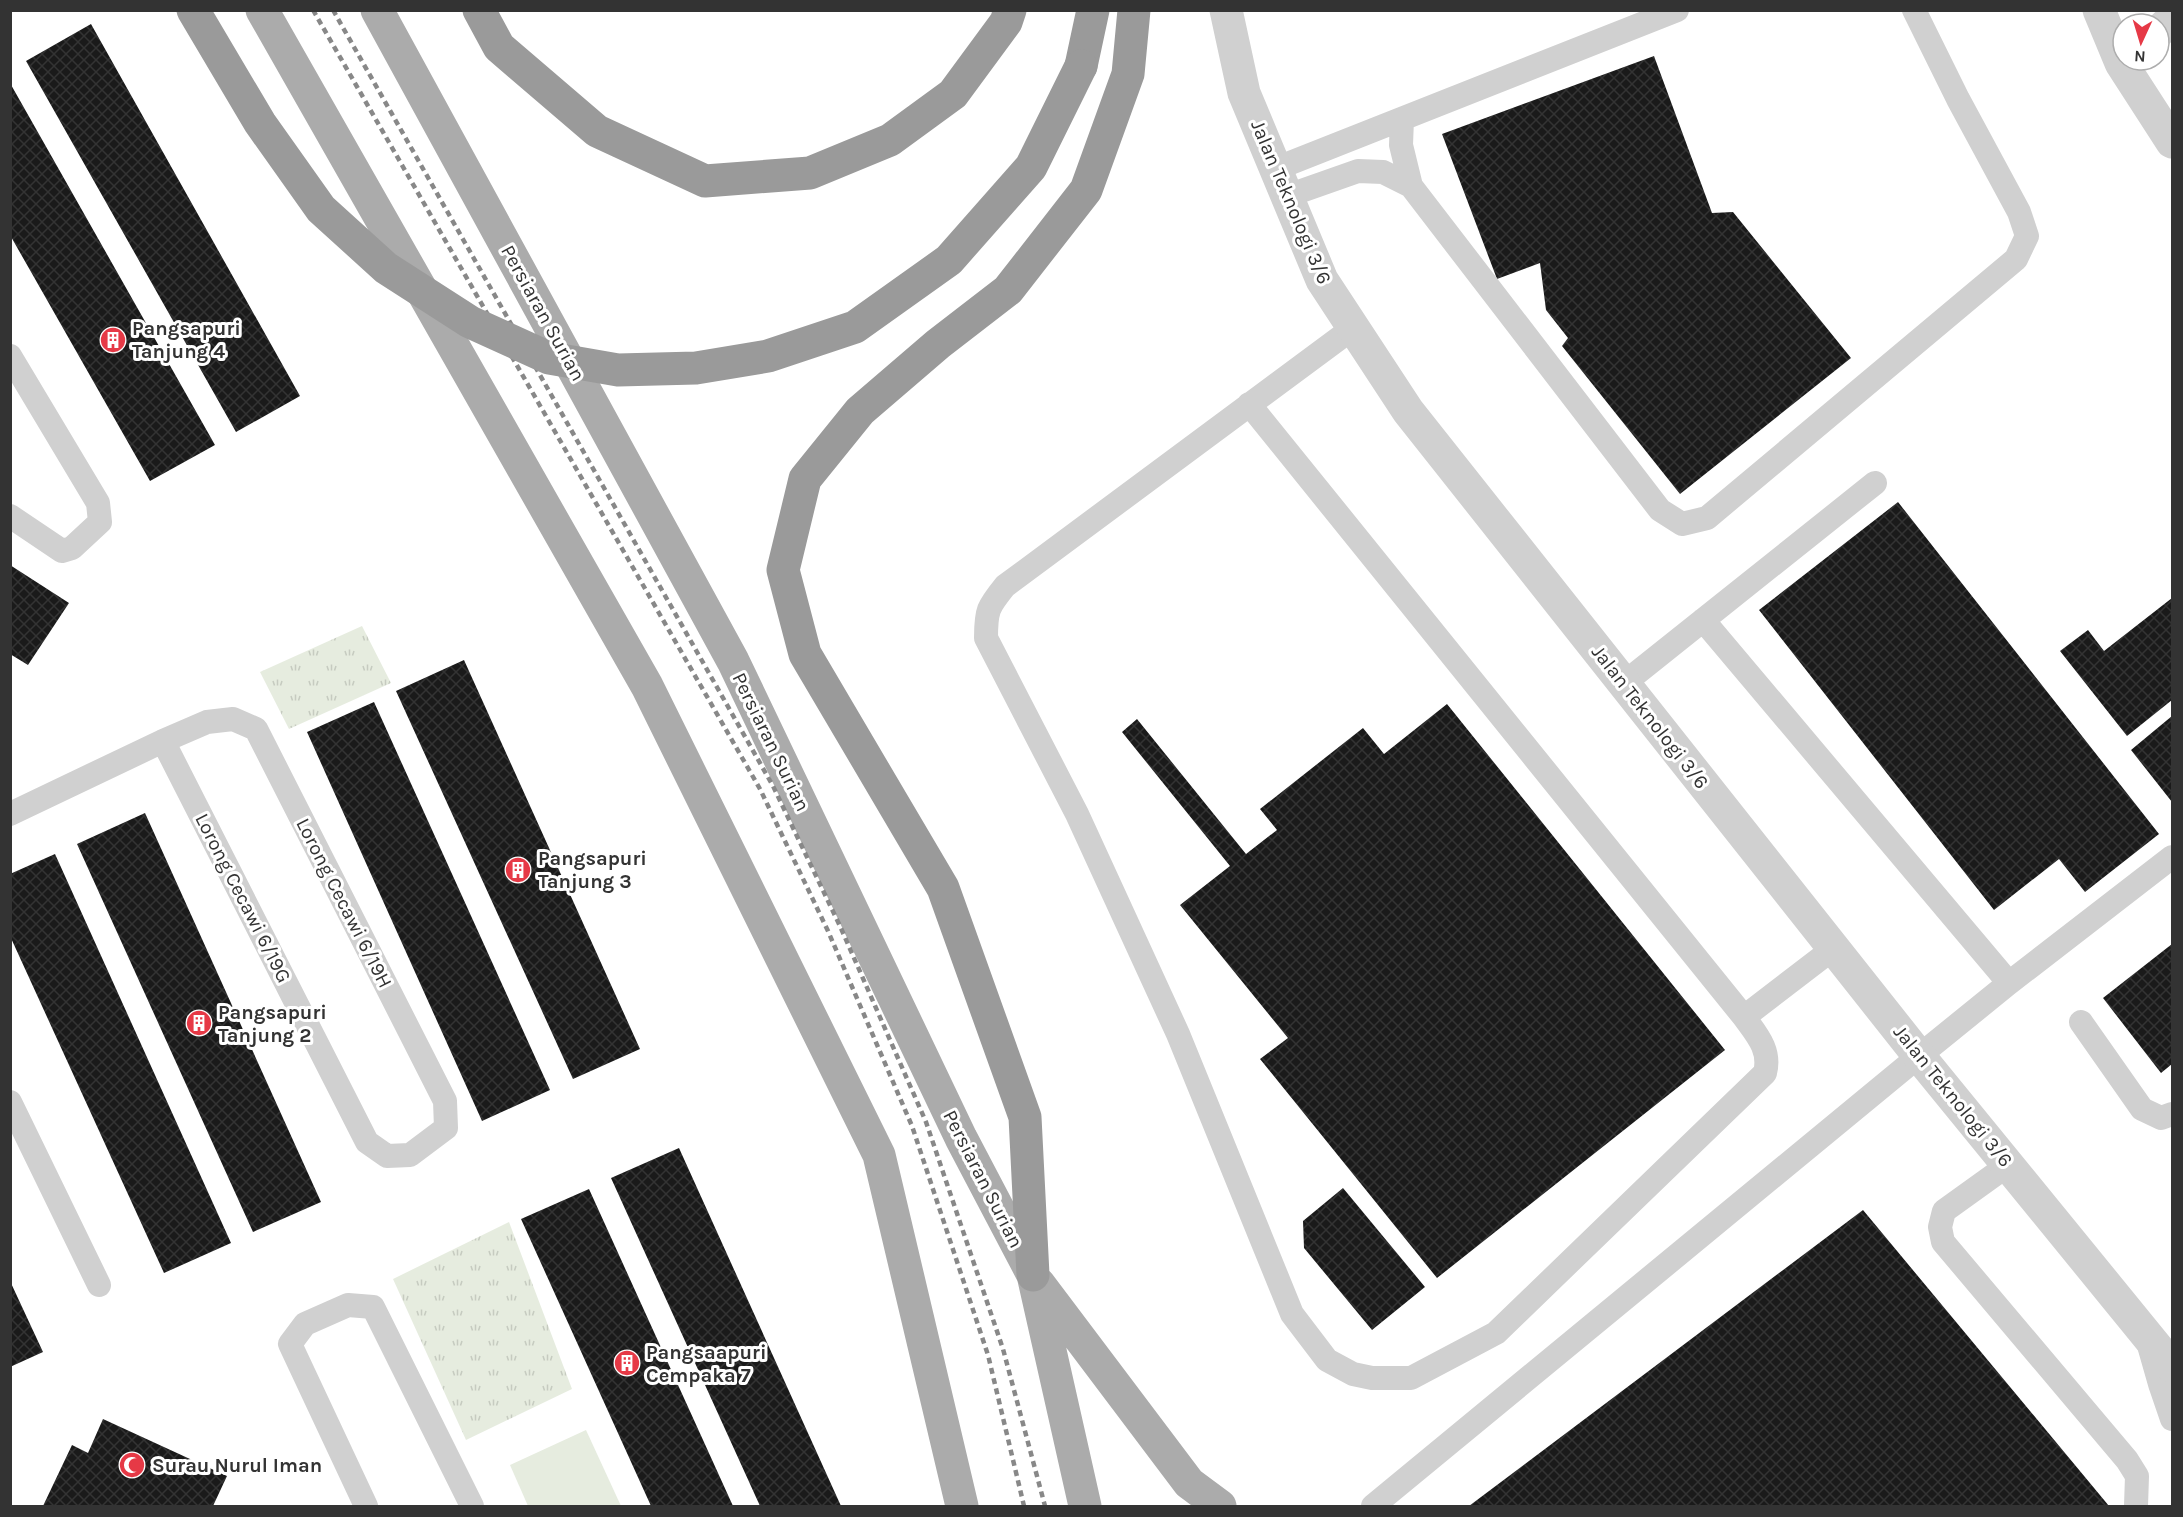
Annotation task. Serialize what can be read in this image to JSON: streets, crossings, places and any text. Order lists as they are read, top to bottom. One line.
{"streets":{"main road":["Persiaran Surian"],"street":["Jalan Teknologi 3/6"],"lane":["Lorong Cecawi 6/19G","Lorong Cecawi 6/19H"]},"crossings":[["Lorong Cecawi 6/19G","Lorong Cecawi 6/19H"]],"places":{"building":["Pangsapuri Tanjung 4","Pangsapuri Tanjung 3","Pangsapuri Tanjung 2","Pangsaapuri Cempaka 7"],"mosque":["Surau Nurul Iman"]},"north":"bottom"}
